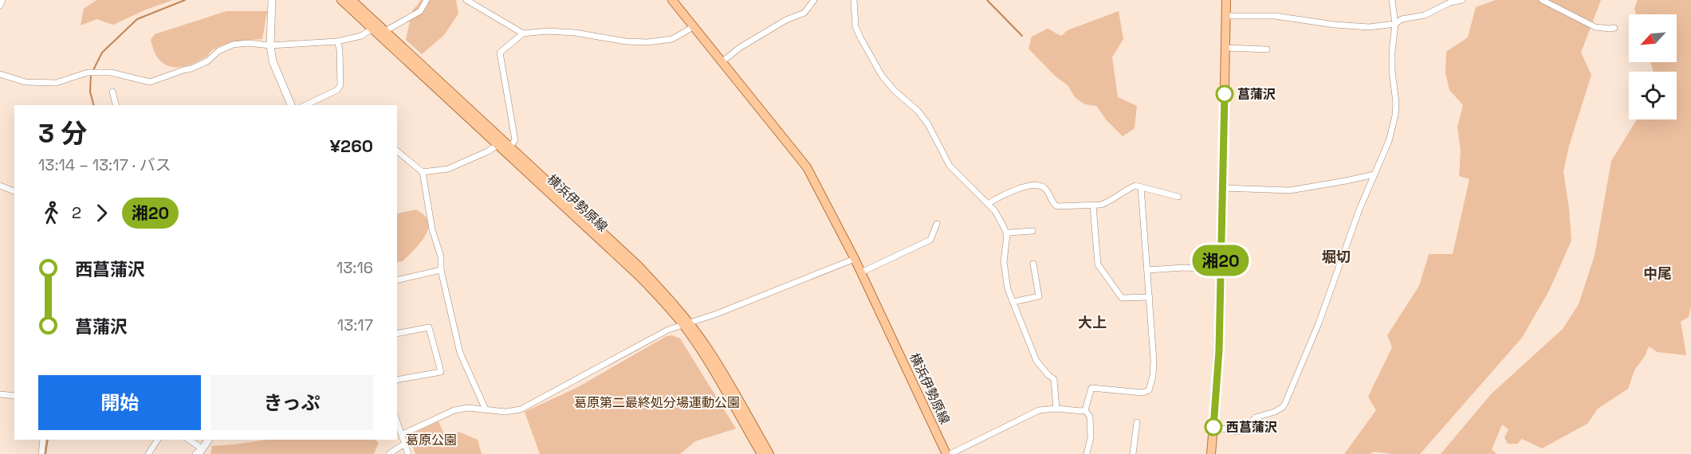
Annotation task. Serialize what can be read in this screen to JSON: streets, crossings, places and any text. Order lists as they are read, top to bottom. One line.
{"streets":{"main road":["横浜伊勢原線"]},"districts":["堀切","中尾","大上"],"parks":["葛原第二最終処分場運動公園","葛原公園"],"places":["菖蒲沢","西菖蒲沢"],"lines":["bus line 湘20"],"north":"bottom left","page":{"on_map":"湘20","heading":["3 分","13:14 – 13:17 · バス","¥260"],"legs":["2","湘20"],"list":[{"name":"西菖蒲沢","value":"13:16"},{"name":"菖蒲沢","value":"13:17"}],"buttons":["開始","きっぷ"]}}
